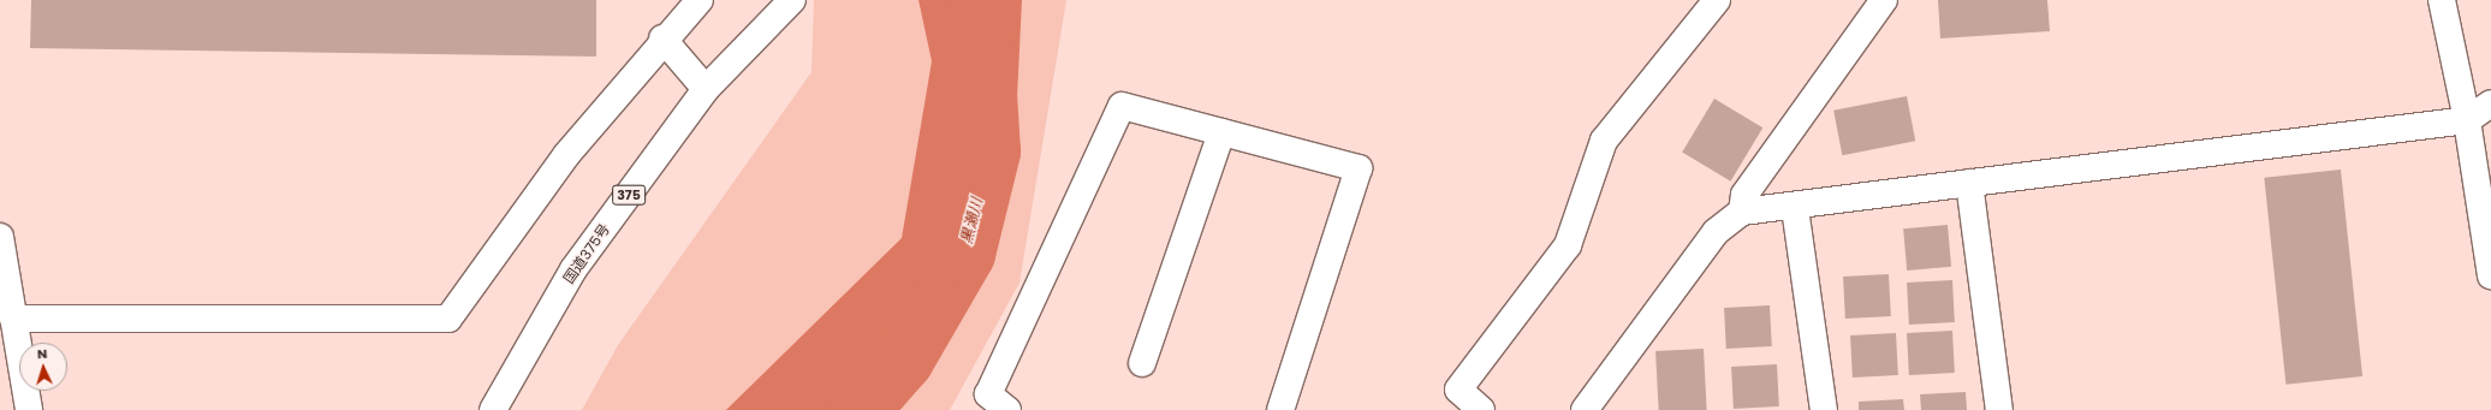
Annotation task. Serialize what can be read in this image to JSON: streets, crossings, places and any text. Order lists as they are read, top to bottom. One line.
{"streets":{"main road":["375","国道375号"]},"water":["黒瀬川"],"north":"top"}
